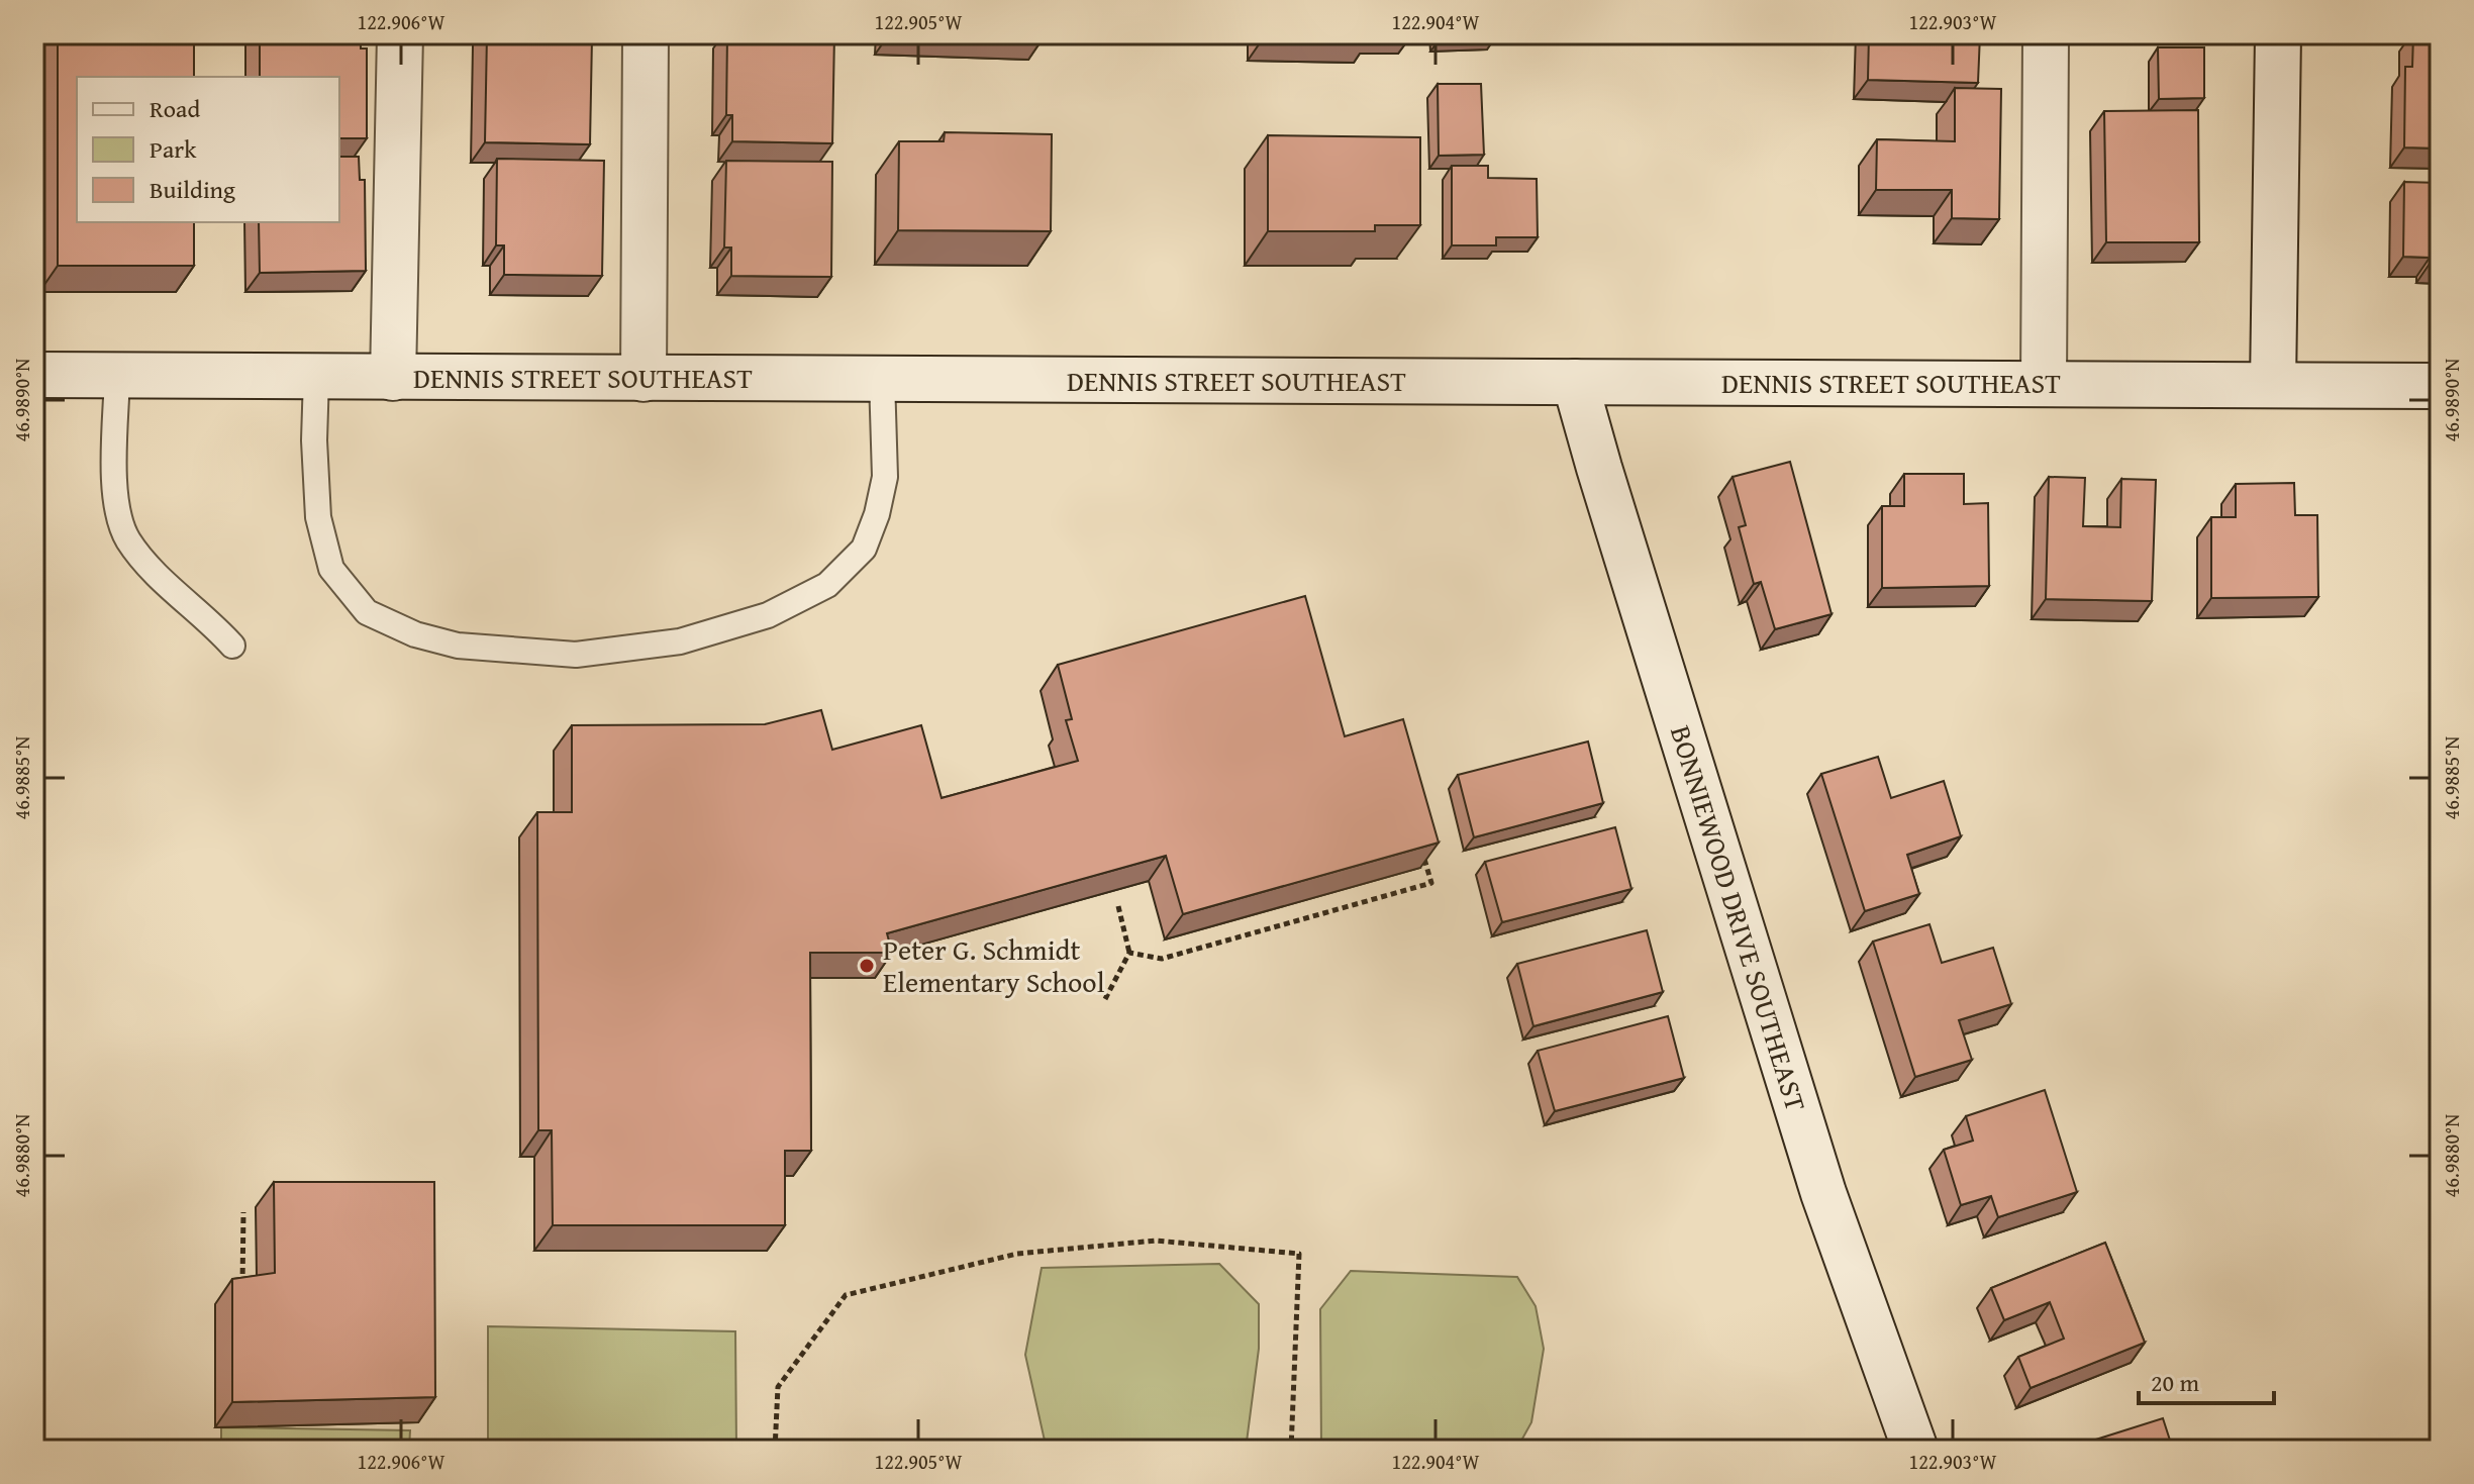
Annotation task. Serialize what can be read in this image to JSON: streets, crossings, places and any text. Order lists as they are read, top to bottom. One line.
{"streets":{"street":["DENNIS STREET SOUTHEAST","BONNIEWOOD DRIVE SOUTHEAST"]},"crossings":[["DENNIS STREET SOUTHEAST","BONNIEWOOD DRIVE SOUTHEAST"]],"places":["Peter G. Schmidt Elementary School"],"legend":["Road","Park","Building"],"scale_bar":"20 m","coordinates":["122.906°W","122.905°W","122.904°W","122.903°W","46.9890°N","46.9885°N","46.9880°N"]}
